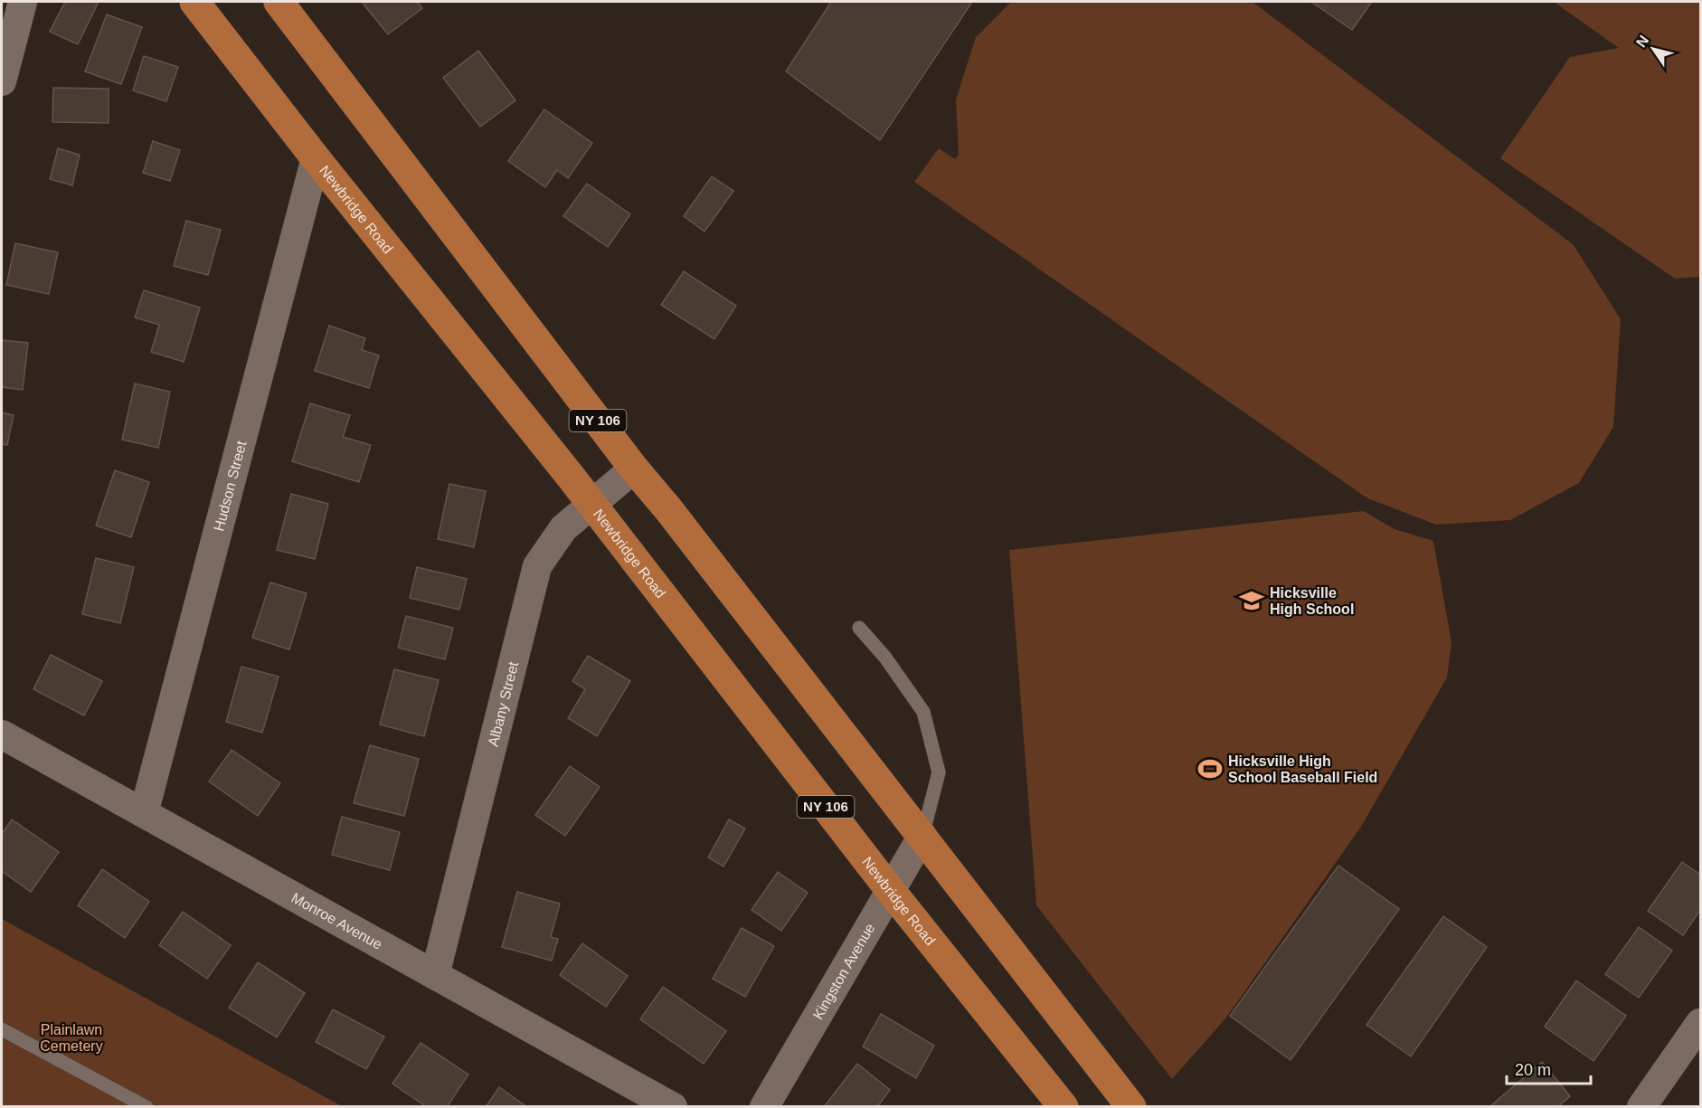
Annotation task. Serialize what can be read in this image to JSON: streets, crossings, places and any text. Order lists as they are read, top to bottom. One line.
{"streets":{"main road":["Newbridge Road","NY 106"],"street":["Hudson Street","Albany Street","Monroe Avenue","Kingston Avenue"]},"crossings":[["Newbridge Road","Hudson Street"],["Newbridge Road","Albany Street"],["Newbridge Road","Kingston Avenue"],["NY 106","Albany Street"],["NY 106","Kingston Avenue"],["Hudson Street","Monroe Avenue"],["Albany Street","Monroe Avenue"]],"parks":["Plainlawn Cemetery"],"places":{"school or university":["Hicksville High School"],"sports":["Hicksville High School Baseball Field"]},"scale_bar":"20 m","north":"top left"}
